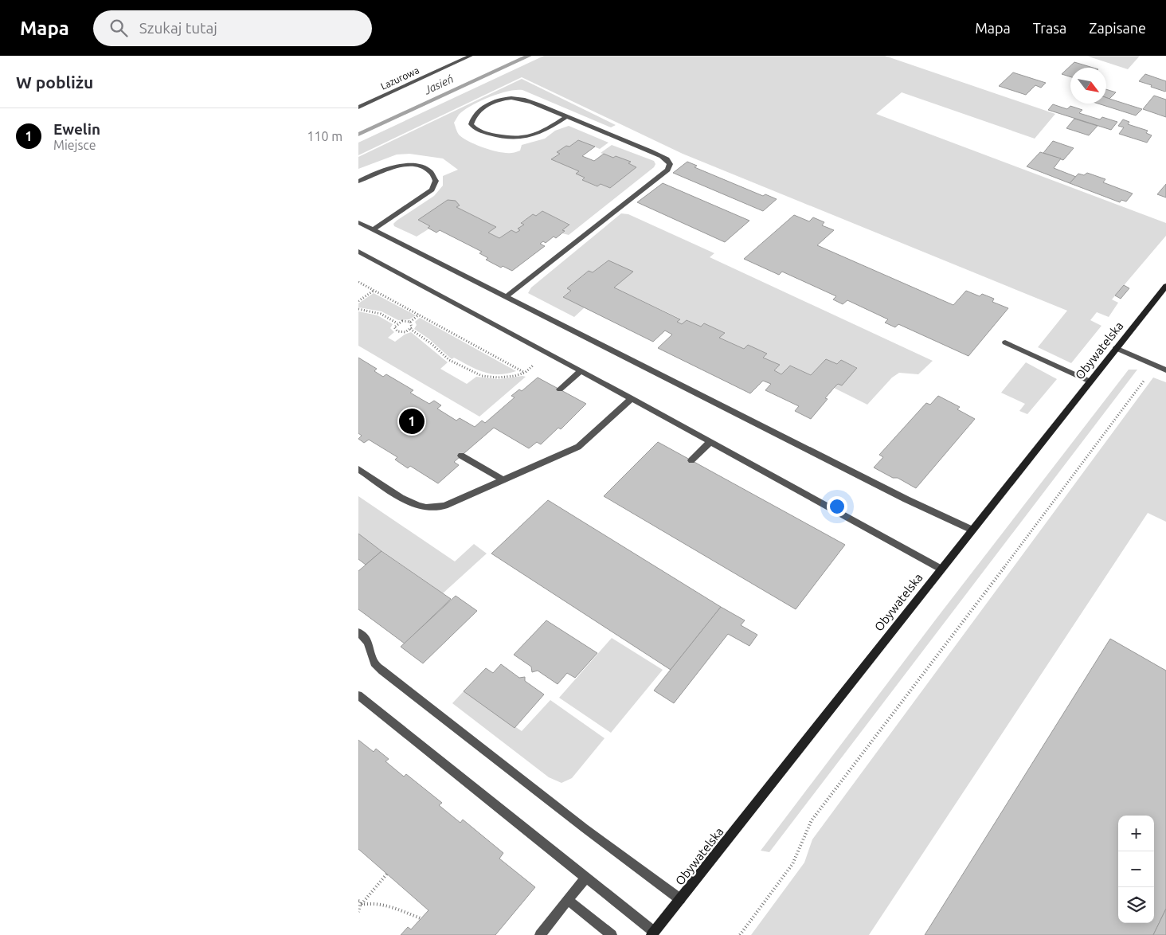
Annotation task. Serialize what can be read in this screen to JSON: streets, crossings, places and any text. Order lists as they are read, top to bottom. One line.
{"streets":{"main road":["Obywatelska"],"street":["Lazurowa"]},"water":["Jasień"],"north":"bottom right","page":{"header":"Mapa","search":"Szukaj tutaj","nav":["Mapa","Trasa","Zapisane"],"heading":"W pobliżu","list":[{"mark":"1","name":"Ewelin","note":"Miejsce","value":"110 m"}],"pins":"1","map_buttons":["+","−"]}}
